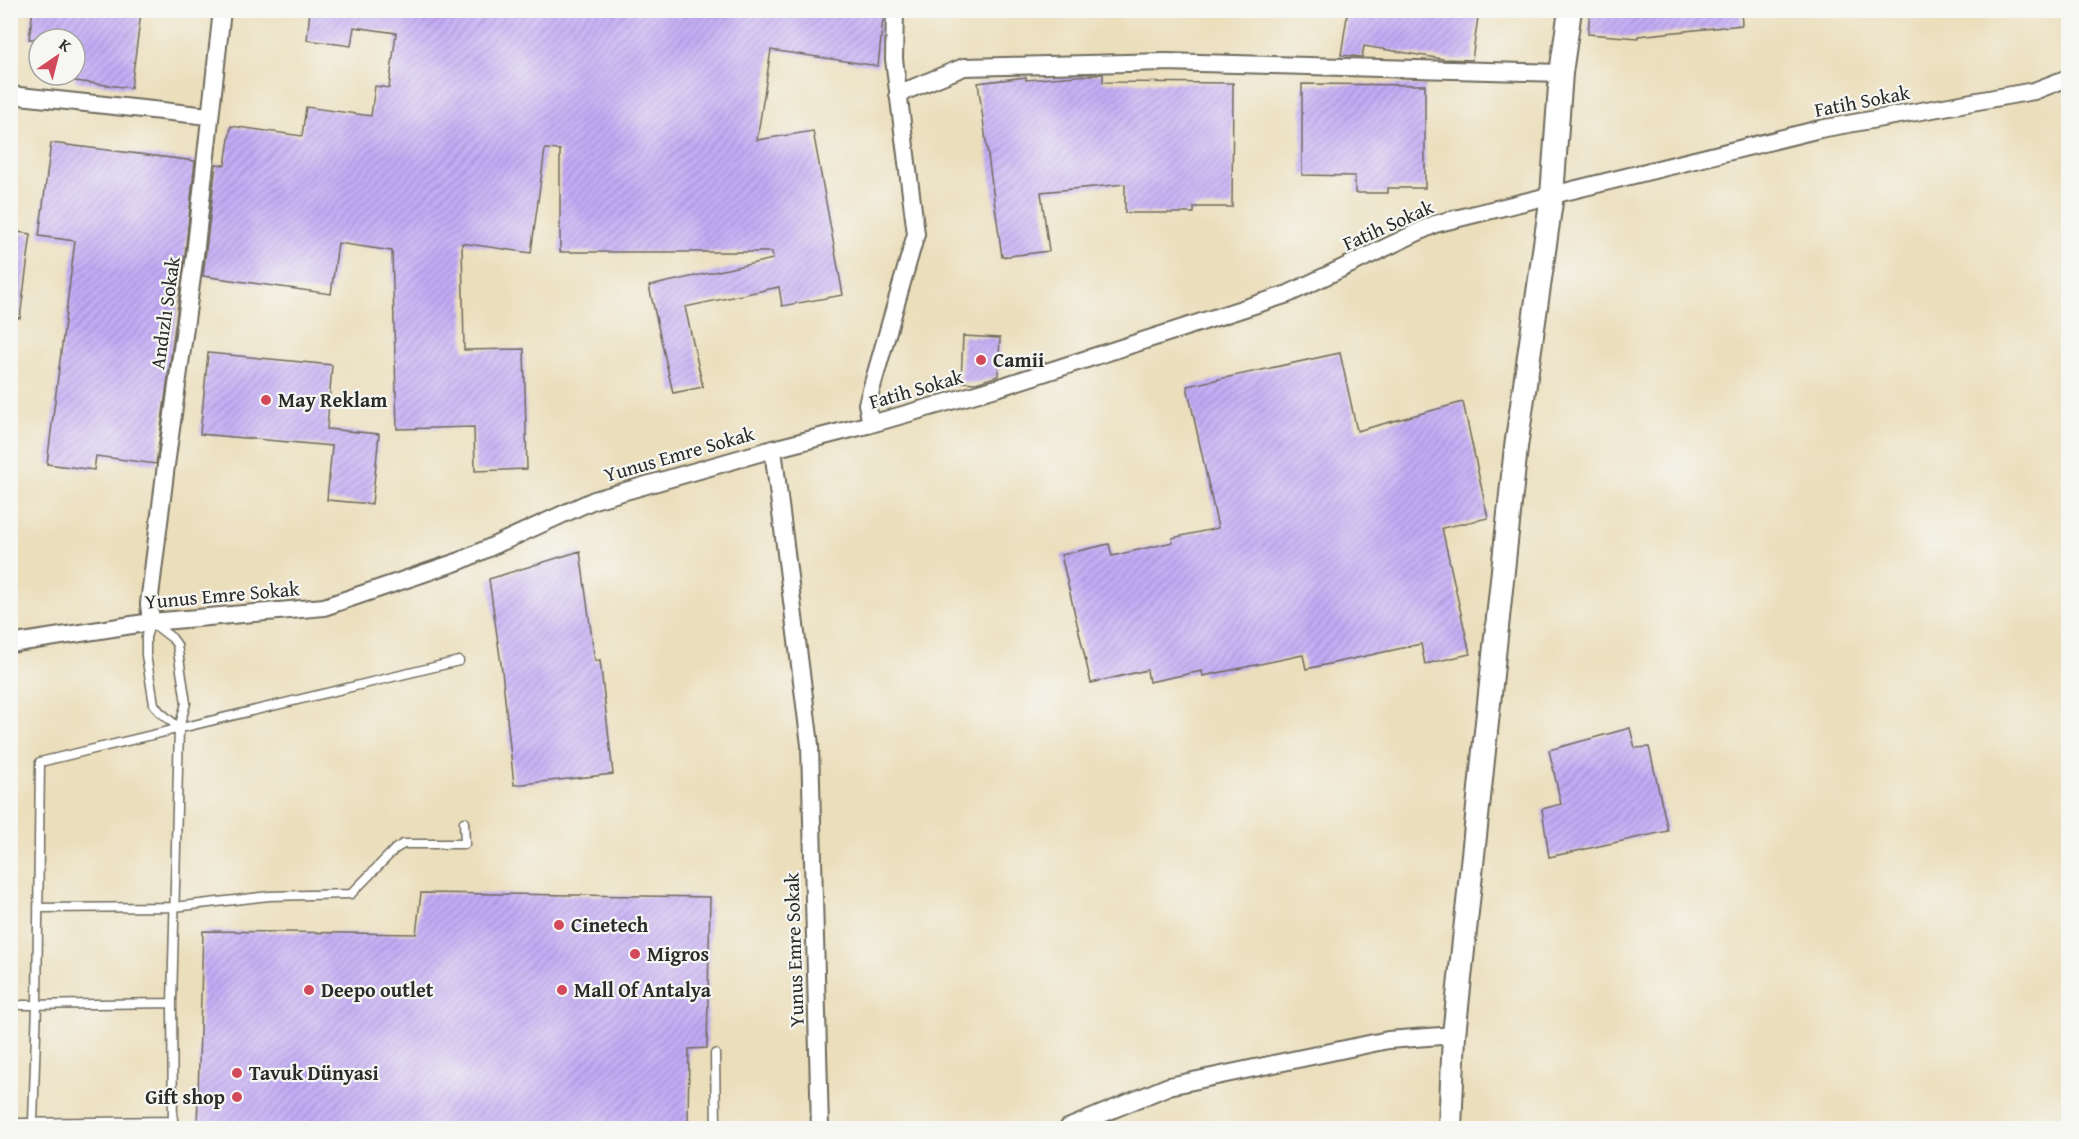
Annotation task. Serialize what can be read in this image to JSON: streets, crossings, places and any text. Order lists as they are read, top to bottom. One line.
{"streets":{"street":["Fatih Sokak","Andızlı Sokak","Yunus Emre Sokak"]},"crossings":[["Fatih Sokak","Yunus Emre Sokak"],["Andızlı Sokak","Yunus Emre Sokak"]],"places":["Camii","May Reklam","Cinetech","Migros","Deepo outlet","Mall Of Antalya","Tavuk Dünyasi","Gift shop"],"north":"top right"}
